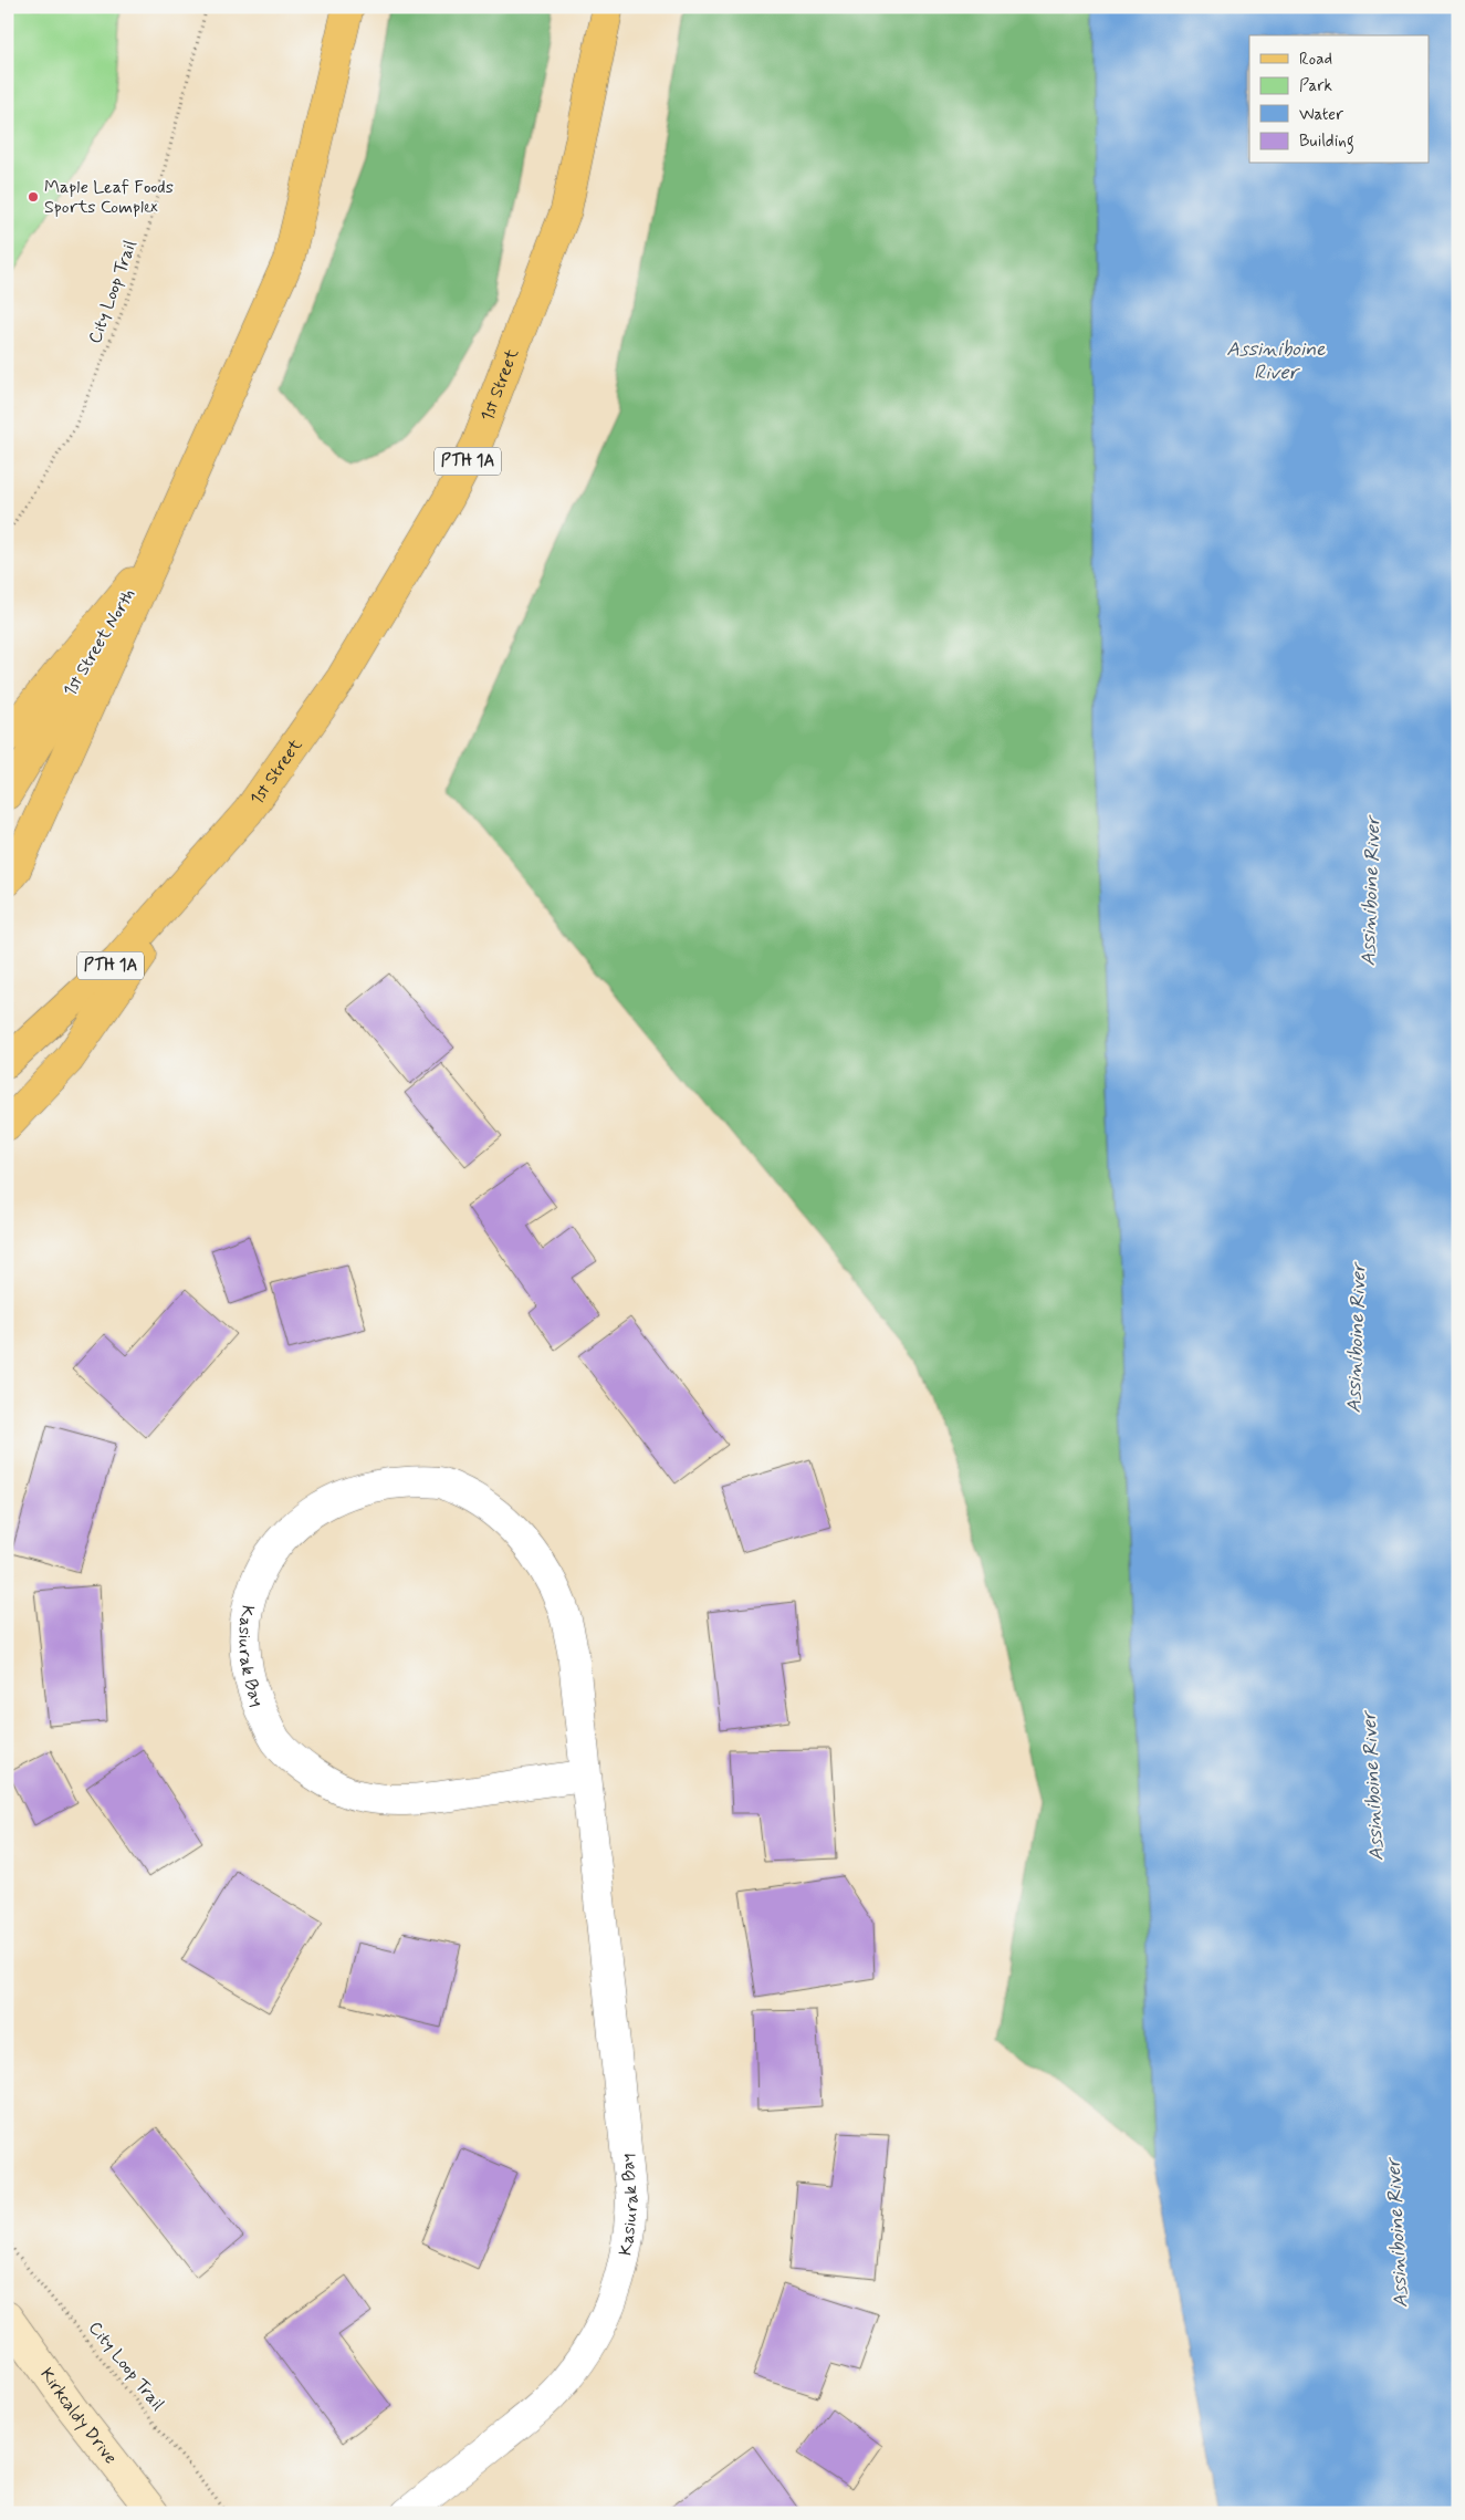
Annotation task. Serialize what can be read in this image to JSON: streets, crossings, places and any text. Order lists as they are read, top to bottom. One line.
{"streets":{"main road":["1st Street","PTH 1A","1st Street North","Kirkcaldy Drive"],"street":["Kasiurak Bay"],"path":["City Loop Trail"]},"crossings":[["1st Street","PTH 1A"]],"water":["Assiniboine River"],"places":["Maple Leaf Foods Sports Complex"],"legend":["Road","Park","Water","Building"]}
